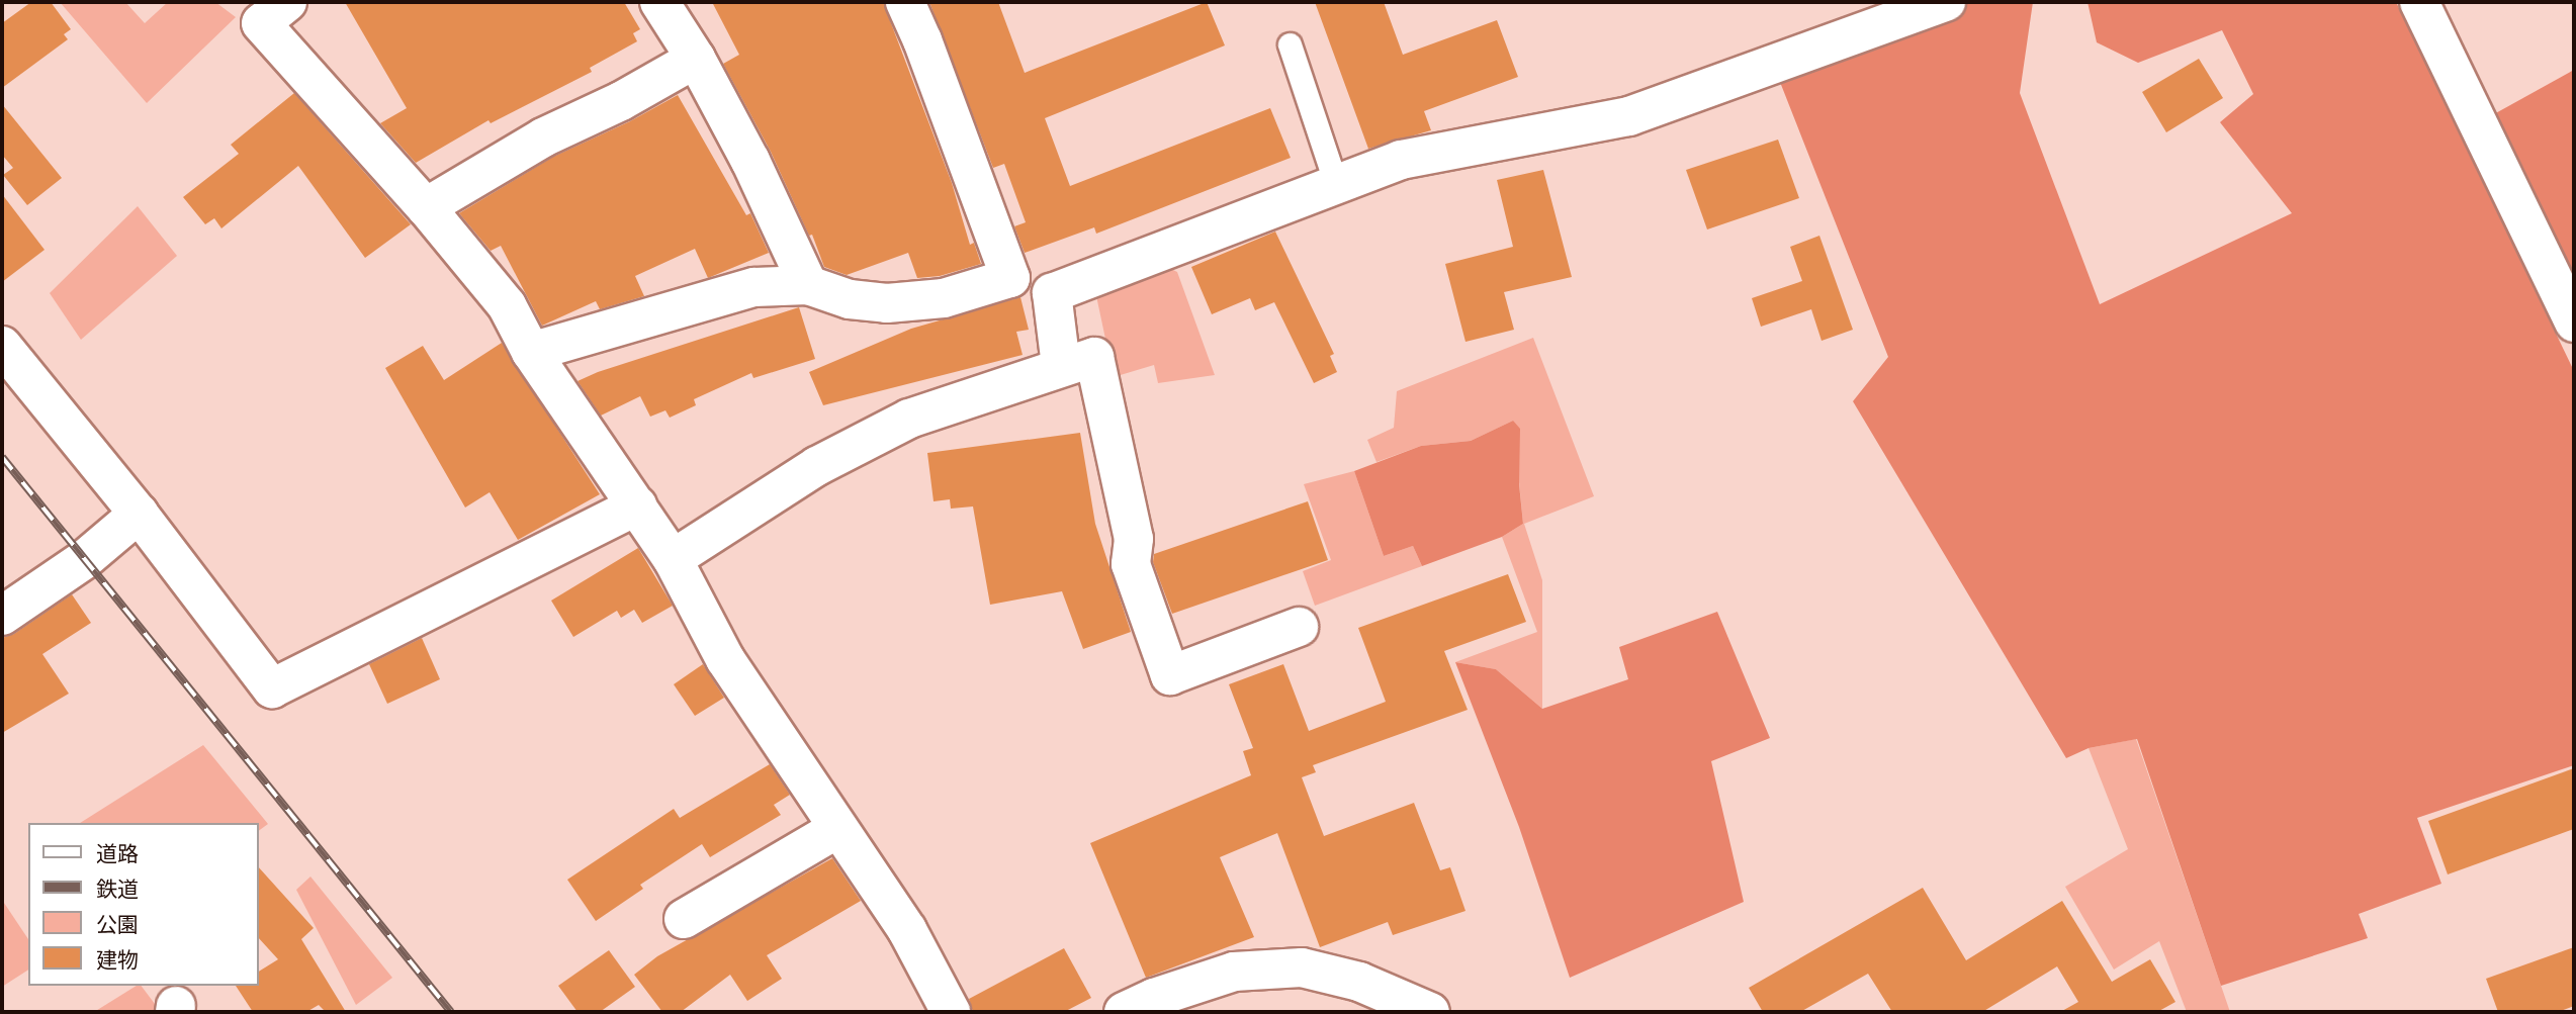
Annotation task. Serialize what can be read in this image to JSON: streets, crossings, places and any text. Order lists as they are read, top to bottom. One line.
{"legend":["道路","鉄道","公園","建物"]}
